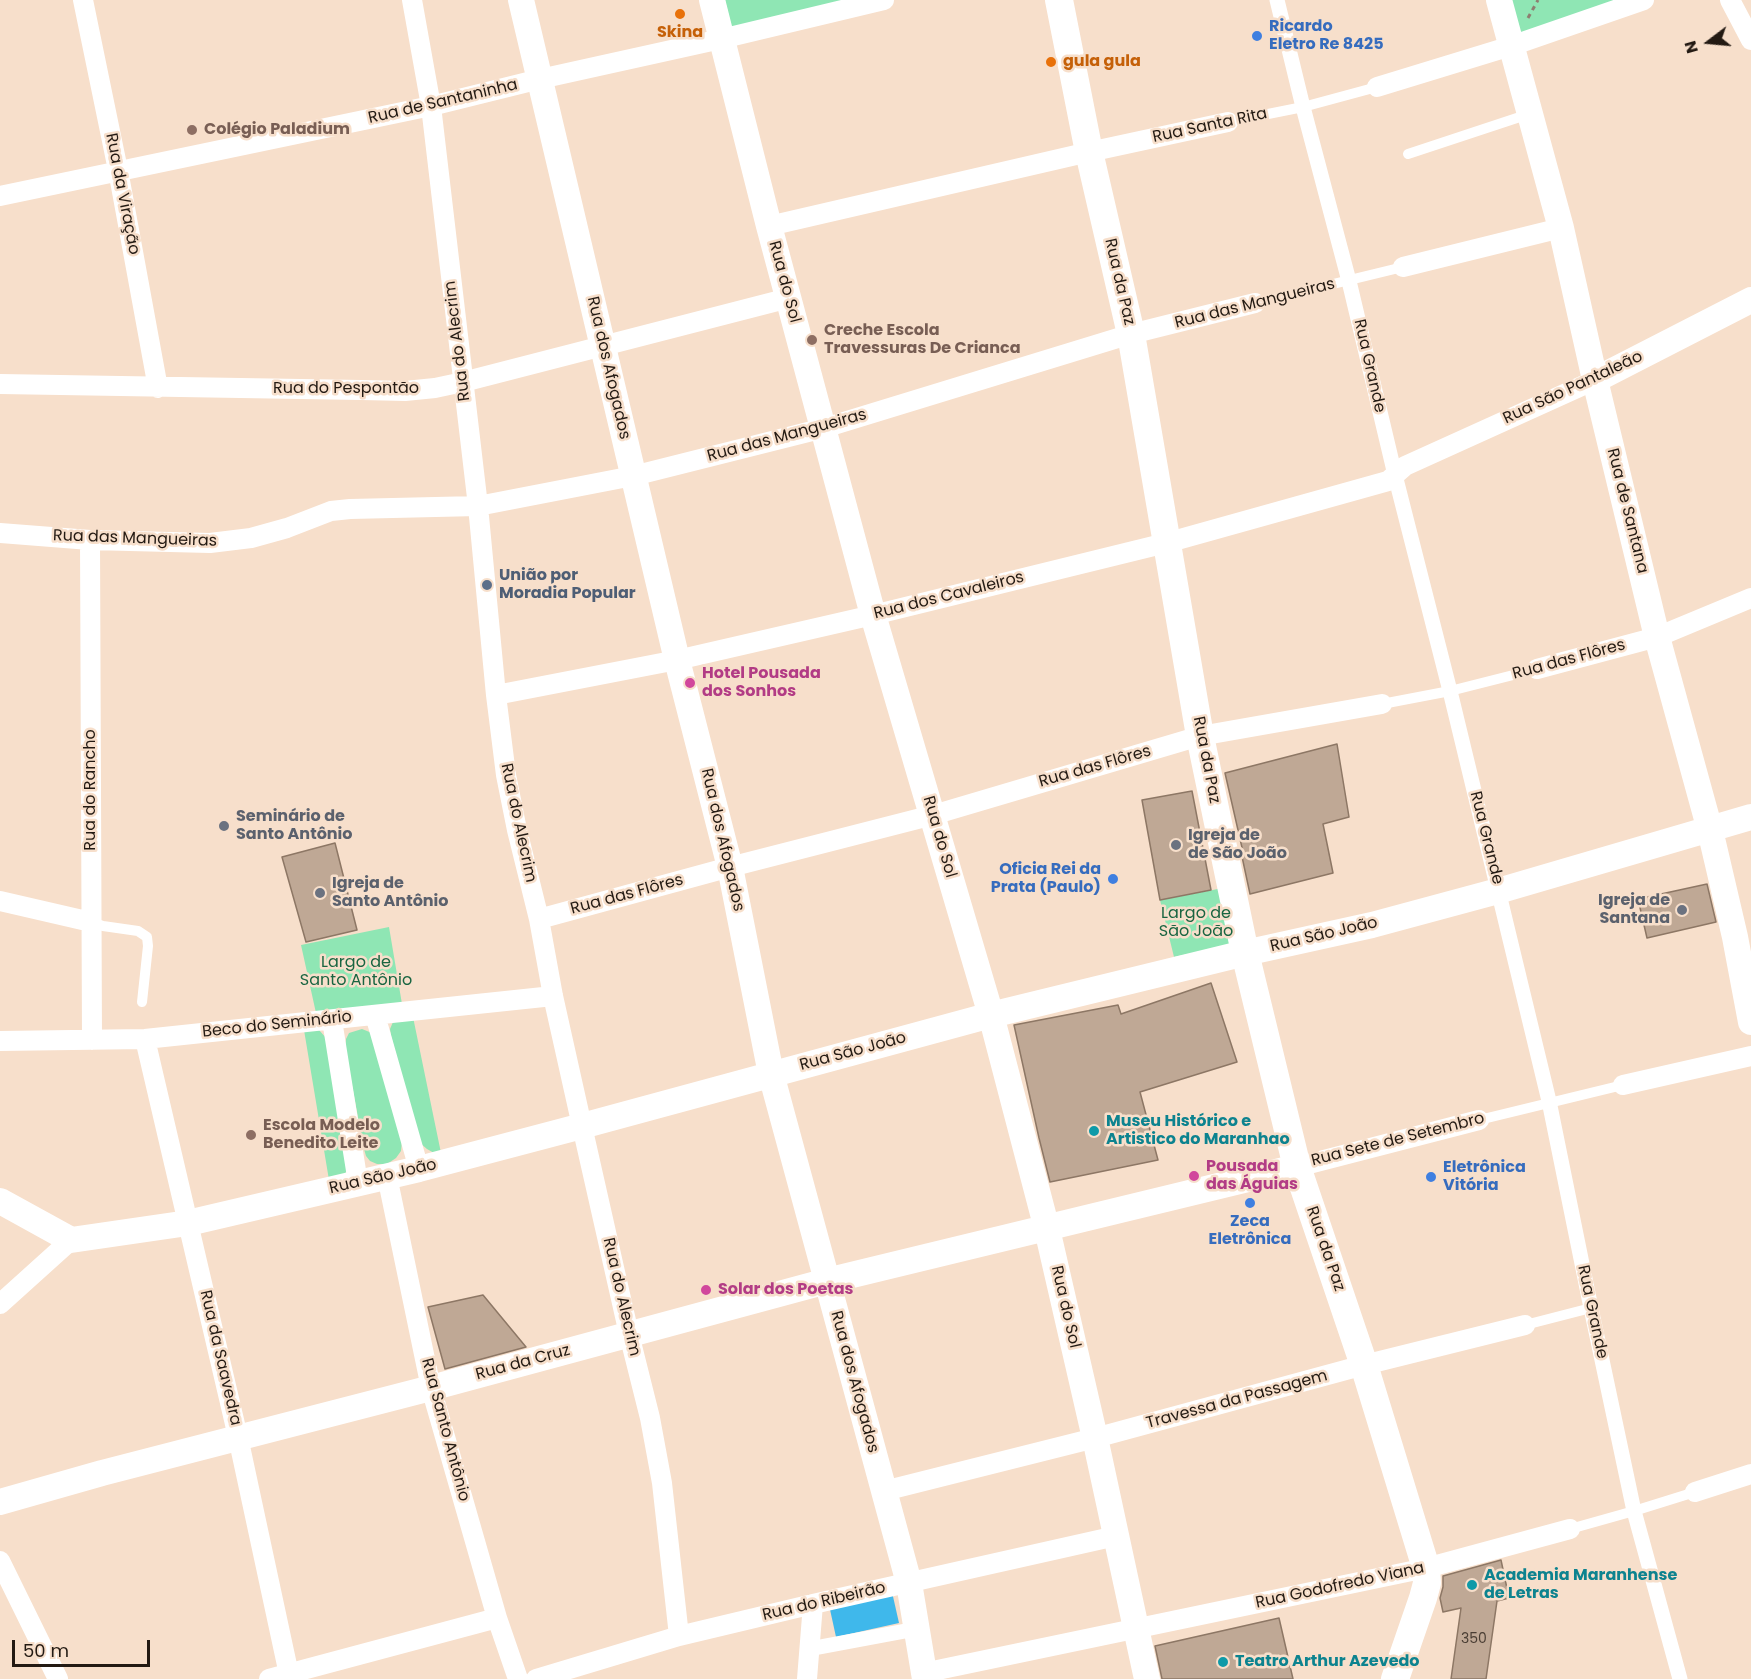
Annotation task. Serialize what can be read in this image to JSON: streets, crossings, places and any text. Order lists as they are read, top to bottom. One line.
{"streets":{"main road":["Rua da Paz"],"street":["Rua de Santaninha","Rua Santa Rita","Rua da Viração","Rua do Sol","Rua das Mangueiras","Rua do Alecrim","Rua Grande","Rua dos Afogados","Rua São Pantaleão","Rua do Pespontão","Rua de Santana","Rua dos Cavaleiros","Rua das Flôres","Rua do Rancho","Rua São João","Beco do Seminário","Rua Sete de Setembro","Rua da Saavedra","Rua da Cruz","Travessa da Passagem","Rua Santo Antônio","Rua Godofredo Viana","Rua do Ribeirão"]},"crossings":[["Rua de Santaninha","Rua da Viração"],["Rua de Santaninha","Rua do Sol"],["Rua de Santaninha","Rua do Alecrim"],["Rua de Santaninha","Rua dos Afogados"],["Rua Santa Rita","Rua do Sol"],["Rua Santa Rita","Rua da Paz"],["Rua Santa Rita","Rua Grande"],["Rua Santa Rita","Rua de Santana"],["Rua da Viração","Rua do Pespontão"],["Rua do Sol","Rua das Mangueiras"],["Rua do Sol","Rua do Pespontão"],["Rua do Sol","Rua dos Cavaleiros"],["Rua do Sol","Rua das Flôres"],["Rua do Sol","Rua São João"],["Rua do Sol","Rua Sete de Setembro"],["Rua do Sol","Rua da Cruz"],["Rua do Sol","Travessa da Passagem"],["Rua do Sol","Rua Godofredo Viana"],["Rua do Sol","Rua do Ribeirão"],["Rua da Paz","Rua das Mangueiras"],["Rua da Paz","Rua dos Cavaleiros"],["Rua da Paz","Rua das Flôres"],["Rua da Paz","Rua São João"],["Rua da Paz","Rua Sete de Setembro"],["Rua da Paz","Travessa da Passagem"],["Rua da Paz","Rua Godofredo Viana"],["Rua das Mangueiras","Rua do Alecrim"],["Rua das Mangueiras","Rua Grande"],["Rua das Mangueiras","Rua dos Afogados"],["Rua das Mangueiras","Rua de Santana"],["Rua das Mangueiras","Rua do Rancho"],["Rua do Alecrim","Rua do Pespontão"],["Rua do Alecrim","Rua dos Cavaleiros"],["Rua do Alecrim","Rua das Flôres"],["Rua do Alecrim","Rua São João"],["Rua do Alecrim","Beco do Seminário"],["Rua do Alecrim","Rua da Cruz"],["Rua do Alecrim","Rua do Ribeirão"],["Rua Grande","Rua São Pantaleão"],["Rua Grande","Rua dos Cavaleiros"],["Rua Grande","Rua das Flôres"],["Rua Grande","Rua São João"],["Rua Grande","Rua Sete de Setembro"],["Rua Grande","Travessa da Passagem"],["Rua Grande","Rua Godofredo Viana"],["Rua dos Afogados","Rua do Pespontão"],["Rua dos Afogados","Rua dos Cavaleiros"],["Rua dos Afogados","Rua das Flôres"],["Rua dos Afogados","Rua São João"],["Rua dos Afogados","Rua da Cruz"],["Rua dos Afogados","Travessa da Passagem"],["Rua dos Afogados","Rua Godofredo Viana"],["Rua dos Afogados","Rua do Ribeirão"],["Rua São Pantaleão","Rua de Santana"],["Rua São Pantaleão","Rua dos Cavaleiros"],["Rua de Santana","Rua das Flôres"],["Rua de Santana","Rua São João"],["Rua do Rancho","Beco do Seminário"],["Rua São João","Rua da Saavedra"],["Rua São João","Rua Santo Antônio"],["Beco do Seminário","Rua da Saavedra"],["Rua Sete de Setembro","Rua da Cruz"],["Rua da Saavedra","Rua da Cruz"],["Rua da Cruz","Rua Santo Antônio"]],"parks":["Largo de São João","Largo de Santo Antônio"],"places":["Skina","Ricardo Eletro Re 8425","gula gula","Colégio Paladium","Creche Escola Travessuras De Crianca","União por Moradia Popular","Hotel Pousada dos Sonhos","Seminário de Santo Antônio","Igreja de de São João","Oficia Rei da Prata (Paulo)","Igreja de Santo Antônio","Igreja de Santana","Museu Histórico e Artistico do Maranhao","Escola Modelo Benedito Leite","Pousada das Águias","Eletrônica Vitória","Zeca Eletrônica","Solar dos Poetas","Academia Maranhense de Letras","Teatro Arthur Azevedo"],"house_numbers":["350"],"scale_bar":"50 m","north":"left"}
